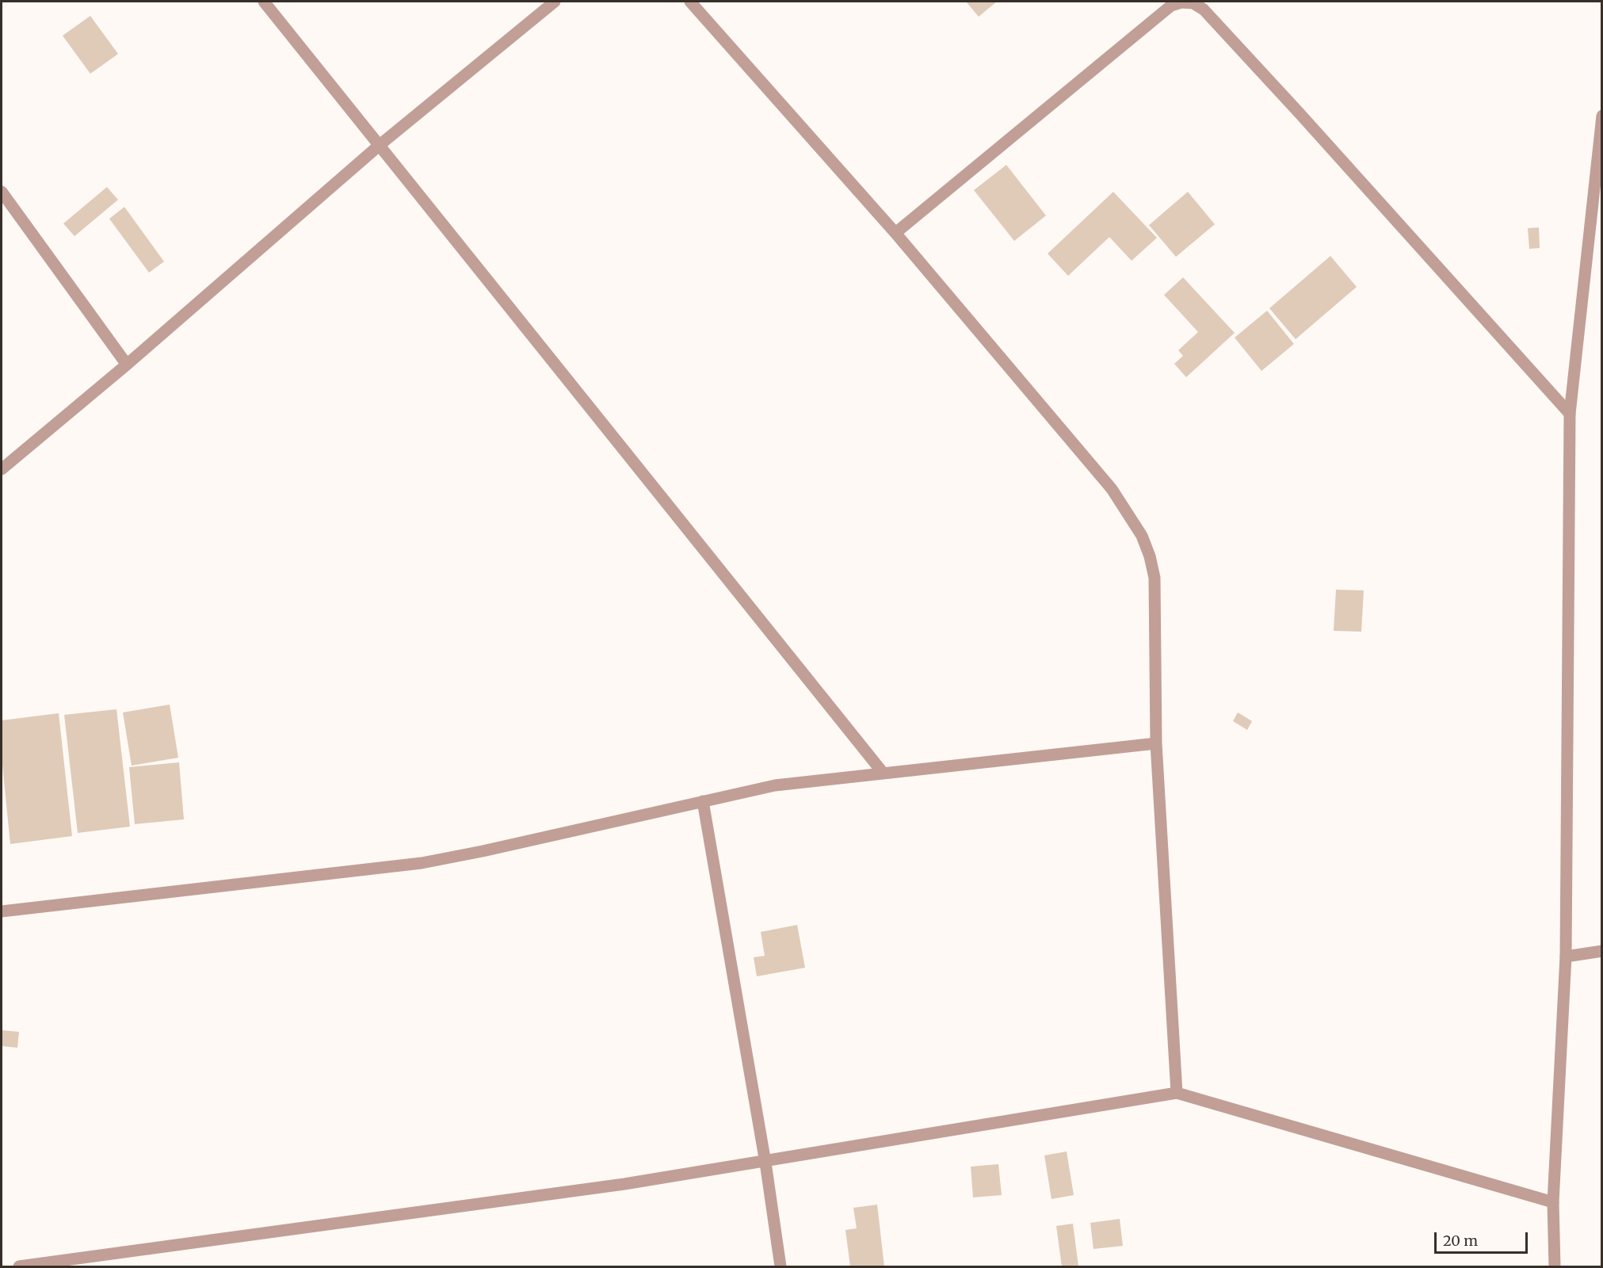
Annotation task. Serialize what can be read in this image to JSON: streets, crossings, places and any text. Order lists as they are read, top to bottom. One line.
{"scale_bar":"20 m"}
